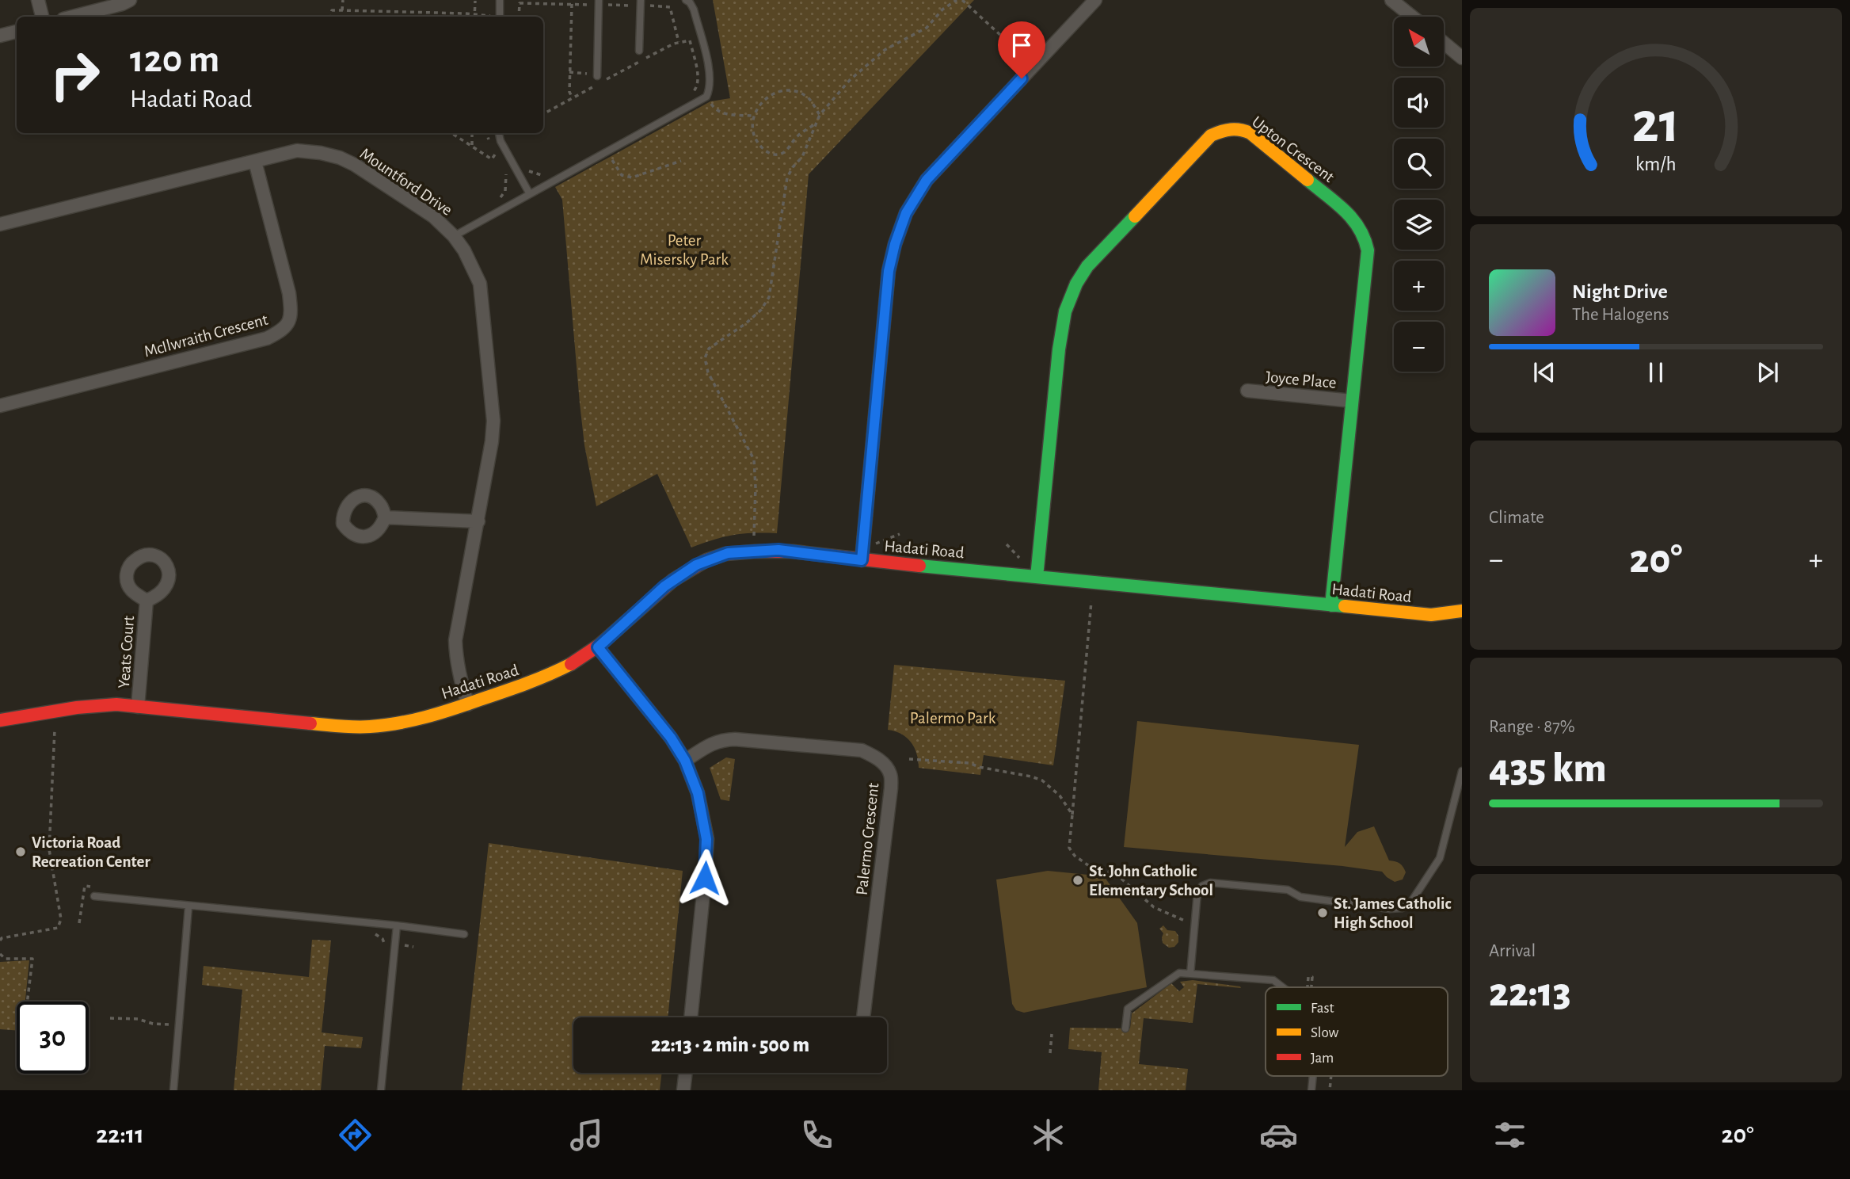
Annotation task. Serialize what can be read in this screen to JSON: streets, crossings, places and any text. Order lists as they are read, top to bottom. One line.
{"streets":{"street":["Upton Crescent","Mountford Drive","McIlwraith Crescent","Joyce Place","Hadati Road","Yeats Court","Palermo Crescent"]},"crossings":[["Upton Crescent","Joyce Place"],["Upton Crescent","Hadati Road"],["Mountford Drive","McIlwraith Crescent"],["Mountford Drive","Hadati Road"],["Hadati Road","Yeats Court"]],"parks":["Peter Misersky Park","Palermo Park"],"places":["Victoria Road Recreation Center","St. John Catholic Elementary School","St. James Catholic High School"],"legend":["Fast","Slow","Jam"],"north":"top left","page":{"map_buttons":["+","−"],"turn":["120 m","Hadati Road"],"song":["Night Drive","The Halogens"],"tile":["Climate",["Range · 87%","435 km"],["Arrival","22:13"]],"heat":["−","20°","+"],"limit":"30","trip":"22:13 · 2 min · 500 m","tabs":["22:11","20°"],"gauge":["21","km/h"]}}
